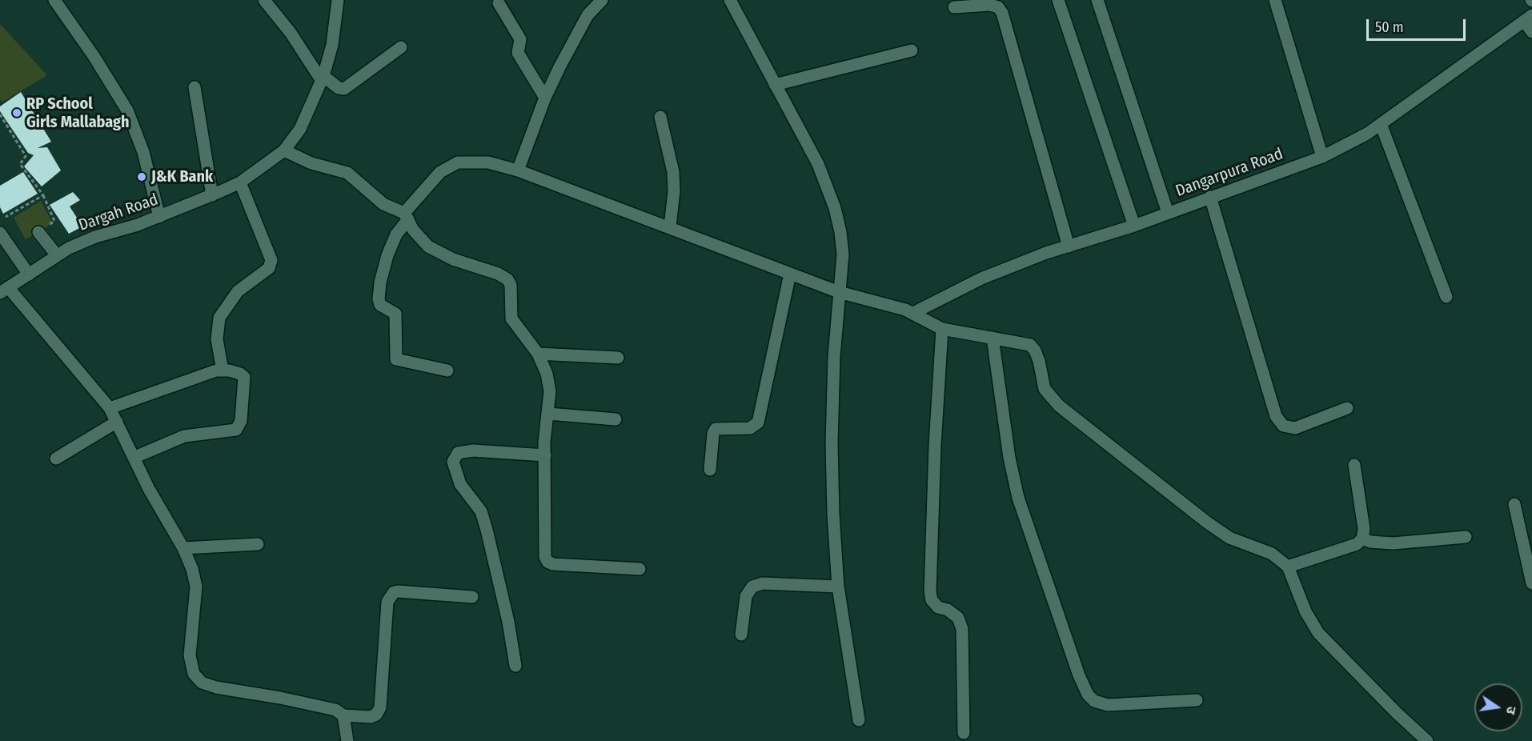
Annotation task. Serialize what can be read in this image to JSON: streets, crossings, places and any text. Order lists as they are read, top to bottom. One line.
{"streets":{"street":["Dangarpura Road","Dargah Road"]},"places":["RP School Girls Mallabagh","J&K Bank"],"scale_bar":"50 m","north":"right"}
